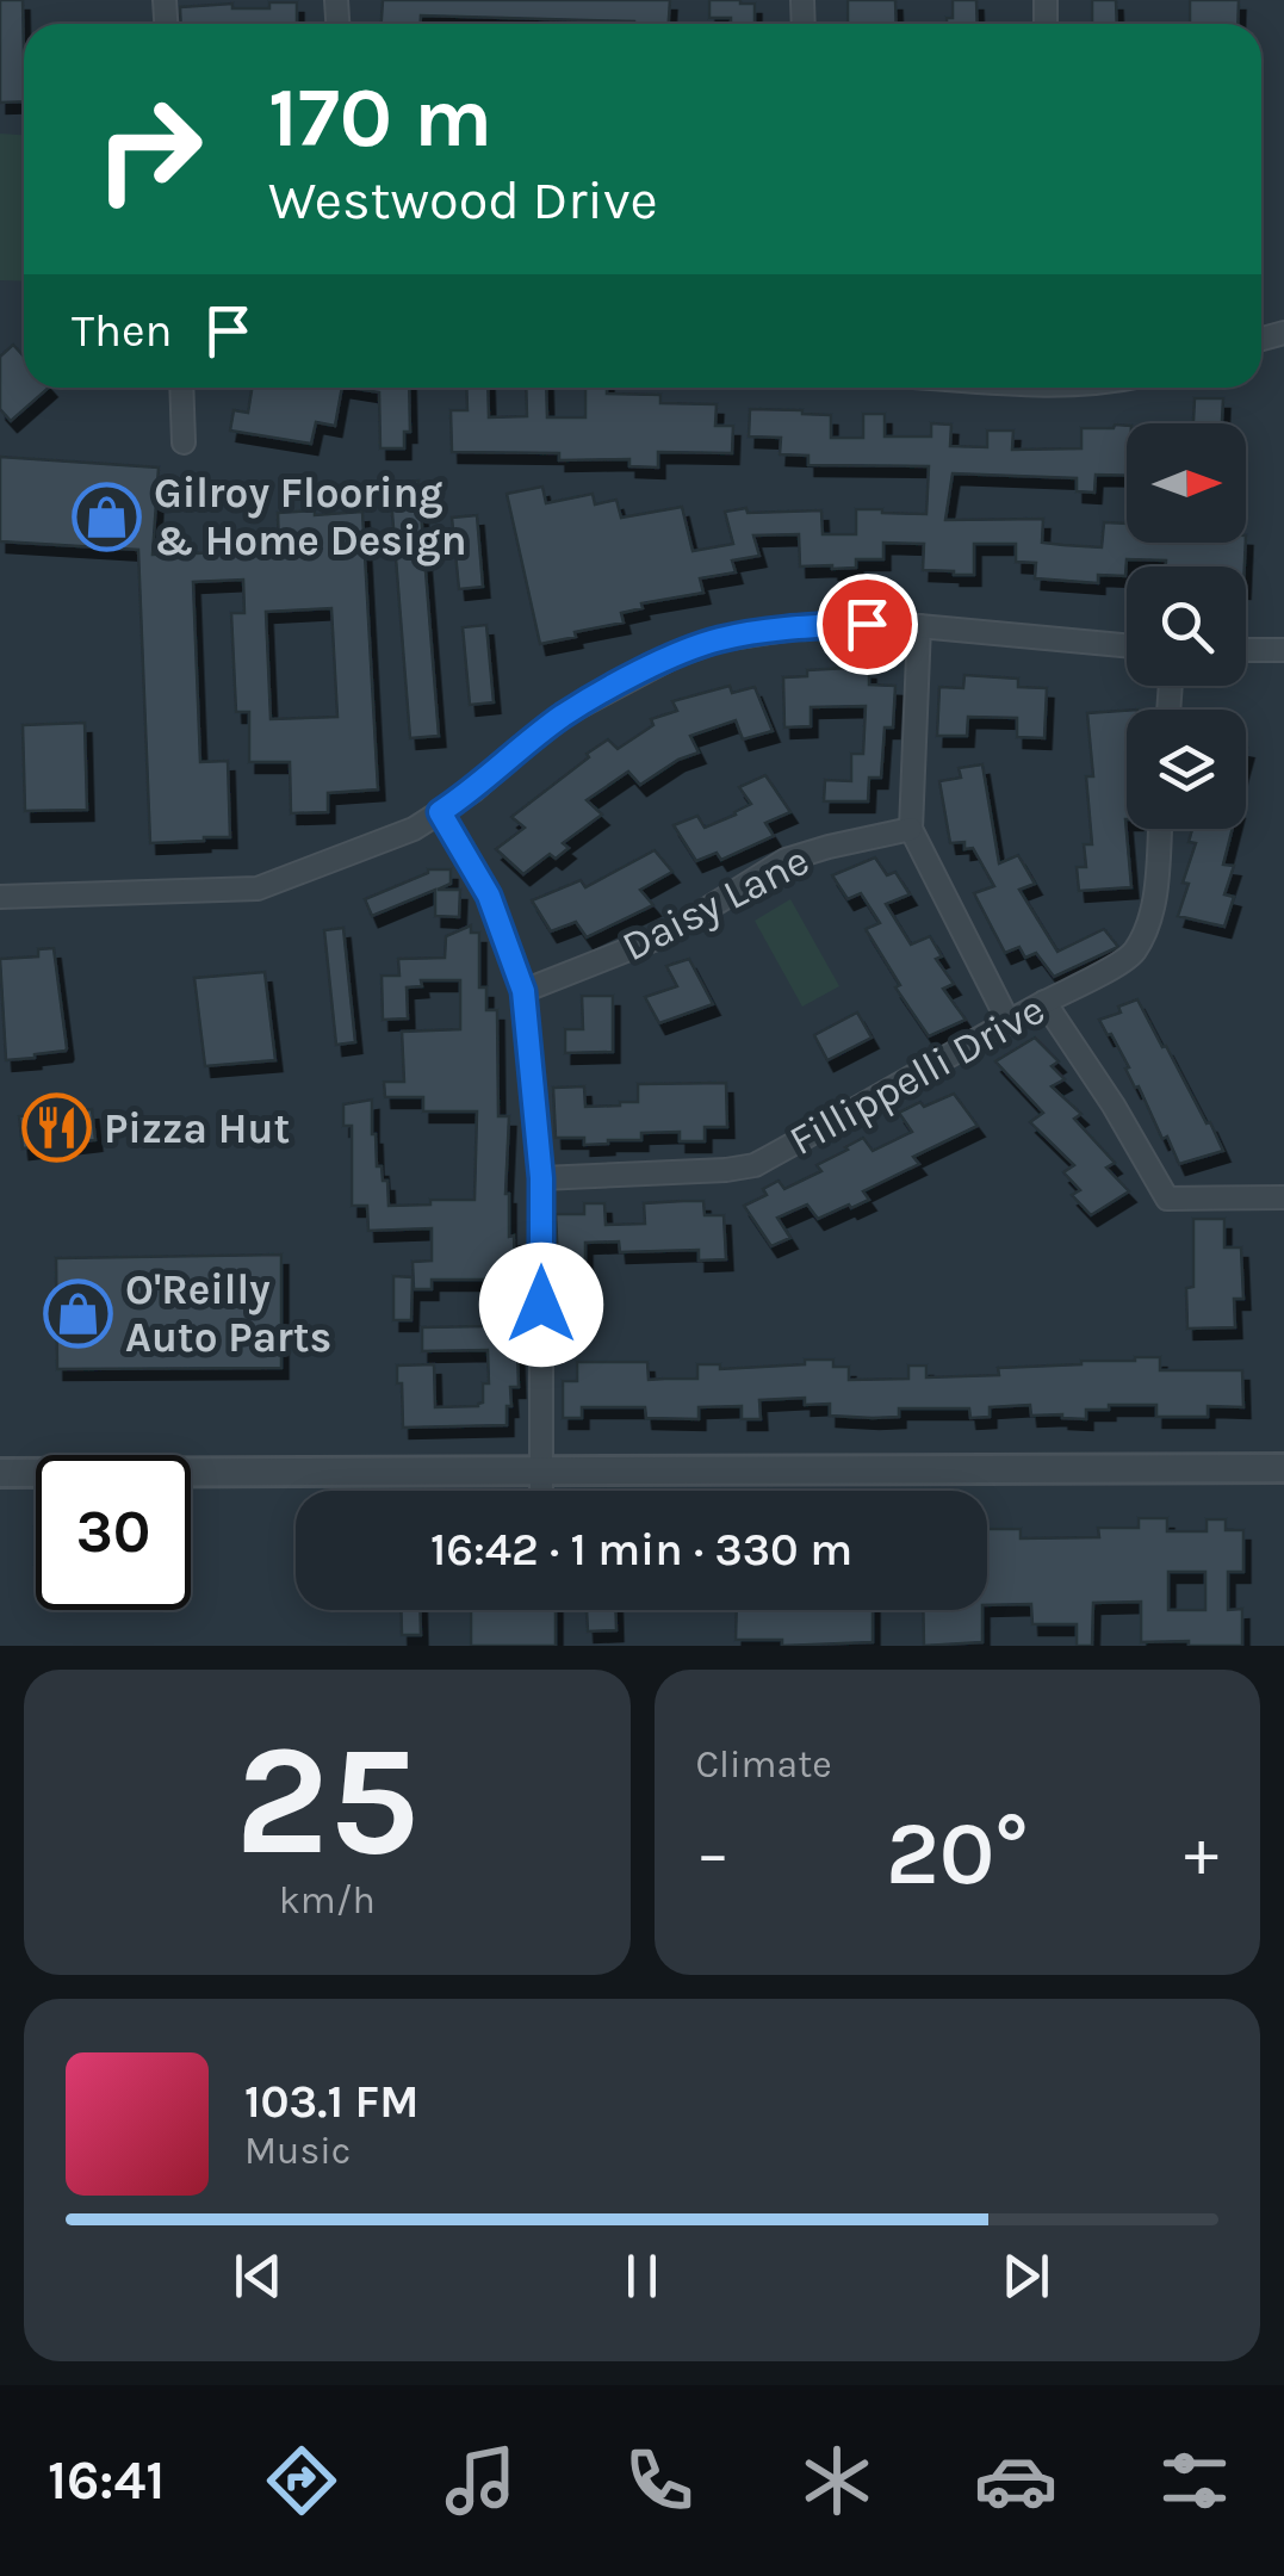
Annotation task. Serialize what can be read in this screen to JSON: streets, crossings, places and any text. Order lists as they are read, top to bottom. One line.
{"streets":{"street":["Daisy Lane","Fillippelli Drive"]},"places":{"shop":["Gilroy Flooring & Home Design","O'Reilly Auto Parts"],"restaurant":["Pizza Hut"]},"north":"right","page":{"turn":["170 m","Westwood Drive"],"then":"Then","limit":"30","trip":"16:42 · 1 min · 330 m","tile":[["25","km/h"],"Climate"],"heat":["−","20°","+"],"song":["103.1 FM","Music"],"tabs":"16:41"}}
